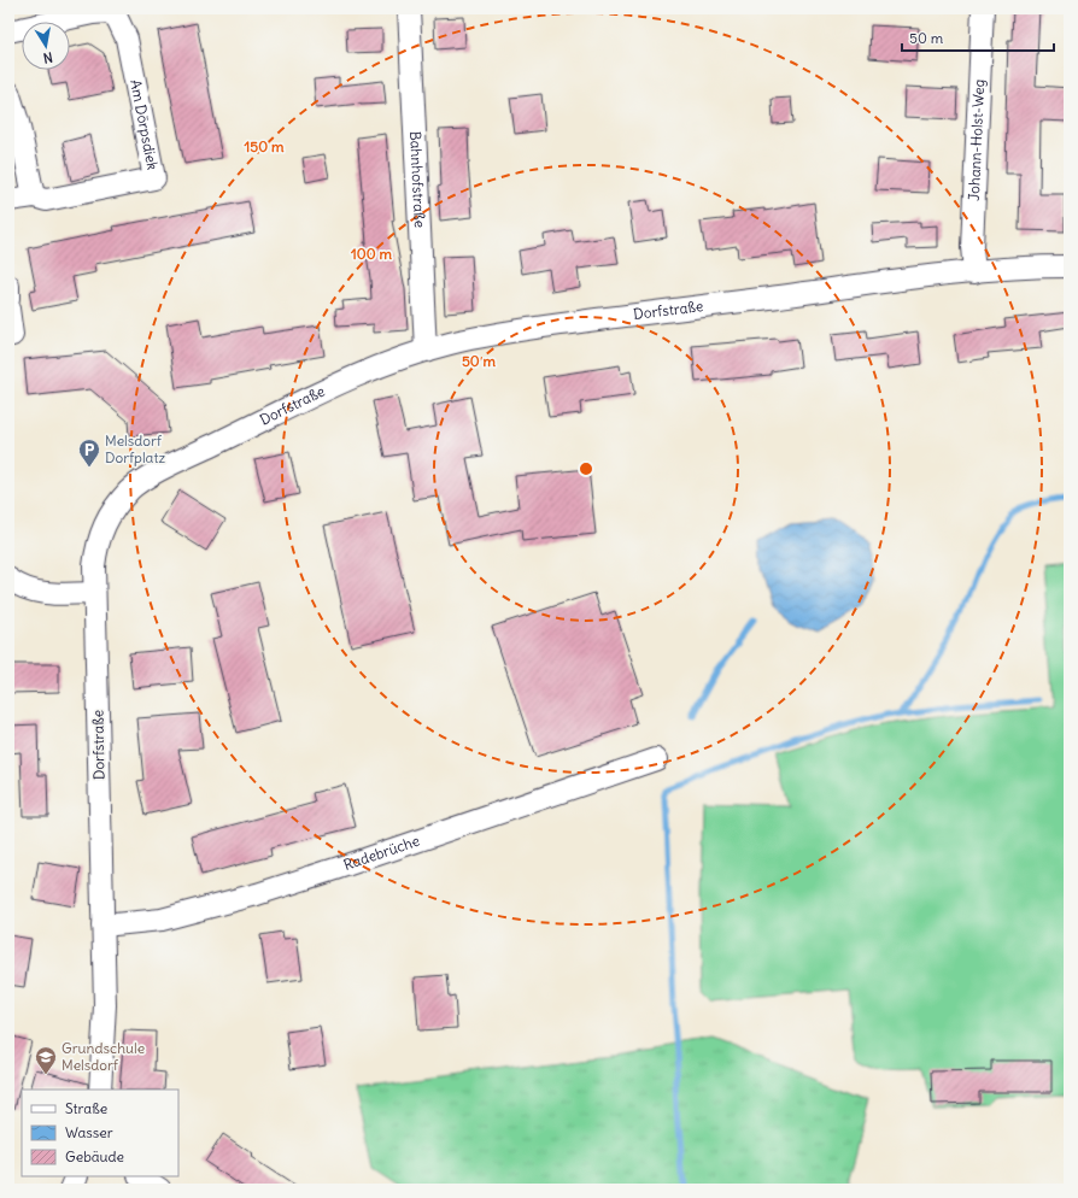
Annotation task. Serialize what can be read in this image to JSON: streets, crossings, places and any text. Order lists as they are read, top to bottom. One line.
{"streets":{"street":["Am Dörpsdiek","Johann-Holst-Weg","Bahnhofstraße","Dorfstraße","Radebrüche"]},"crossings":[["Johann-Holst-Weg","Dorfstraße"],["Bahnhofstraße","Dorfstraße"],["Dorfstraße","Radebrüche"]],"places":{"parking":["Melsdorf Dorfplatz"],"school or university":["Grundschule Melsdorf"]},"legend":["Straße","Wasser","Gebäude"],"scale_bar":"50 m","north":"bottom","rings":["150 m","100 m","50 m"]}
